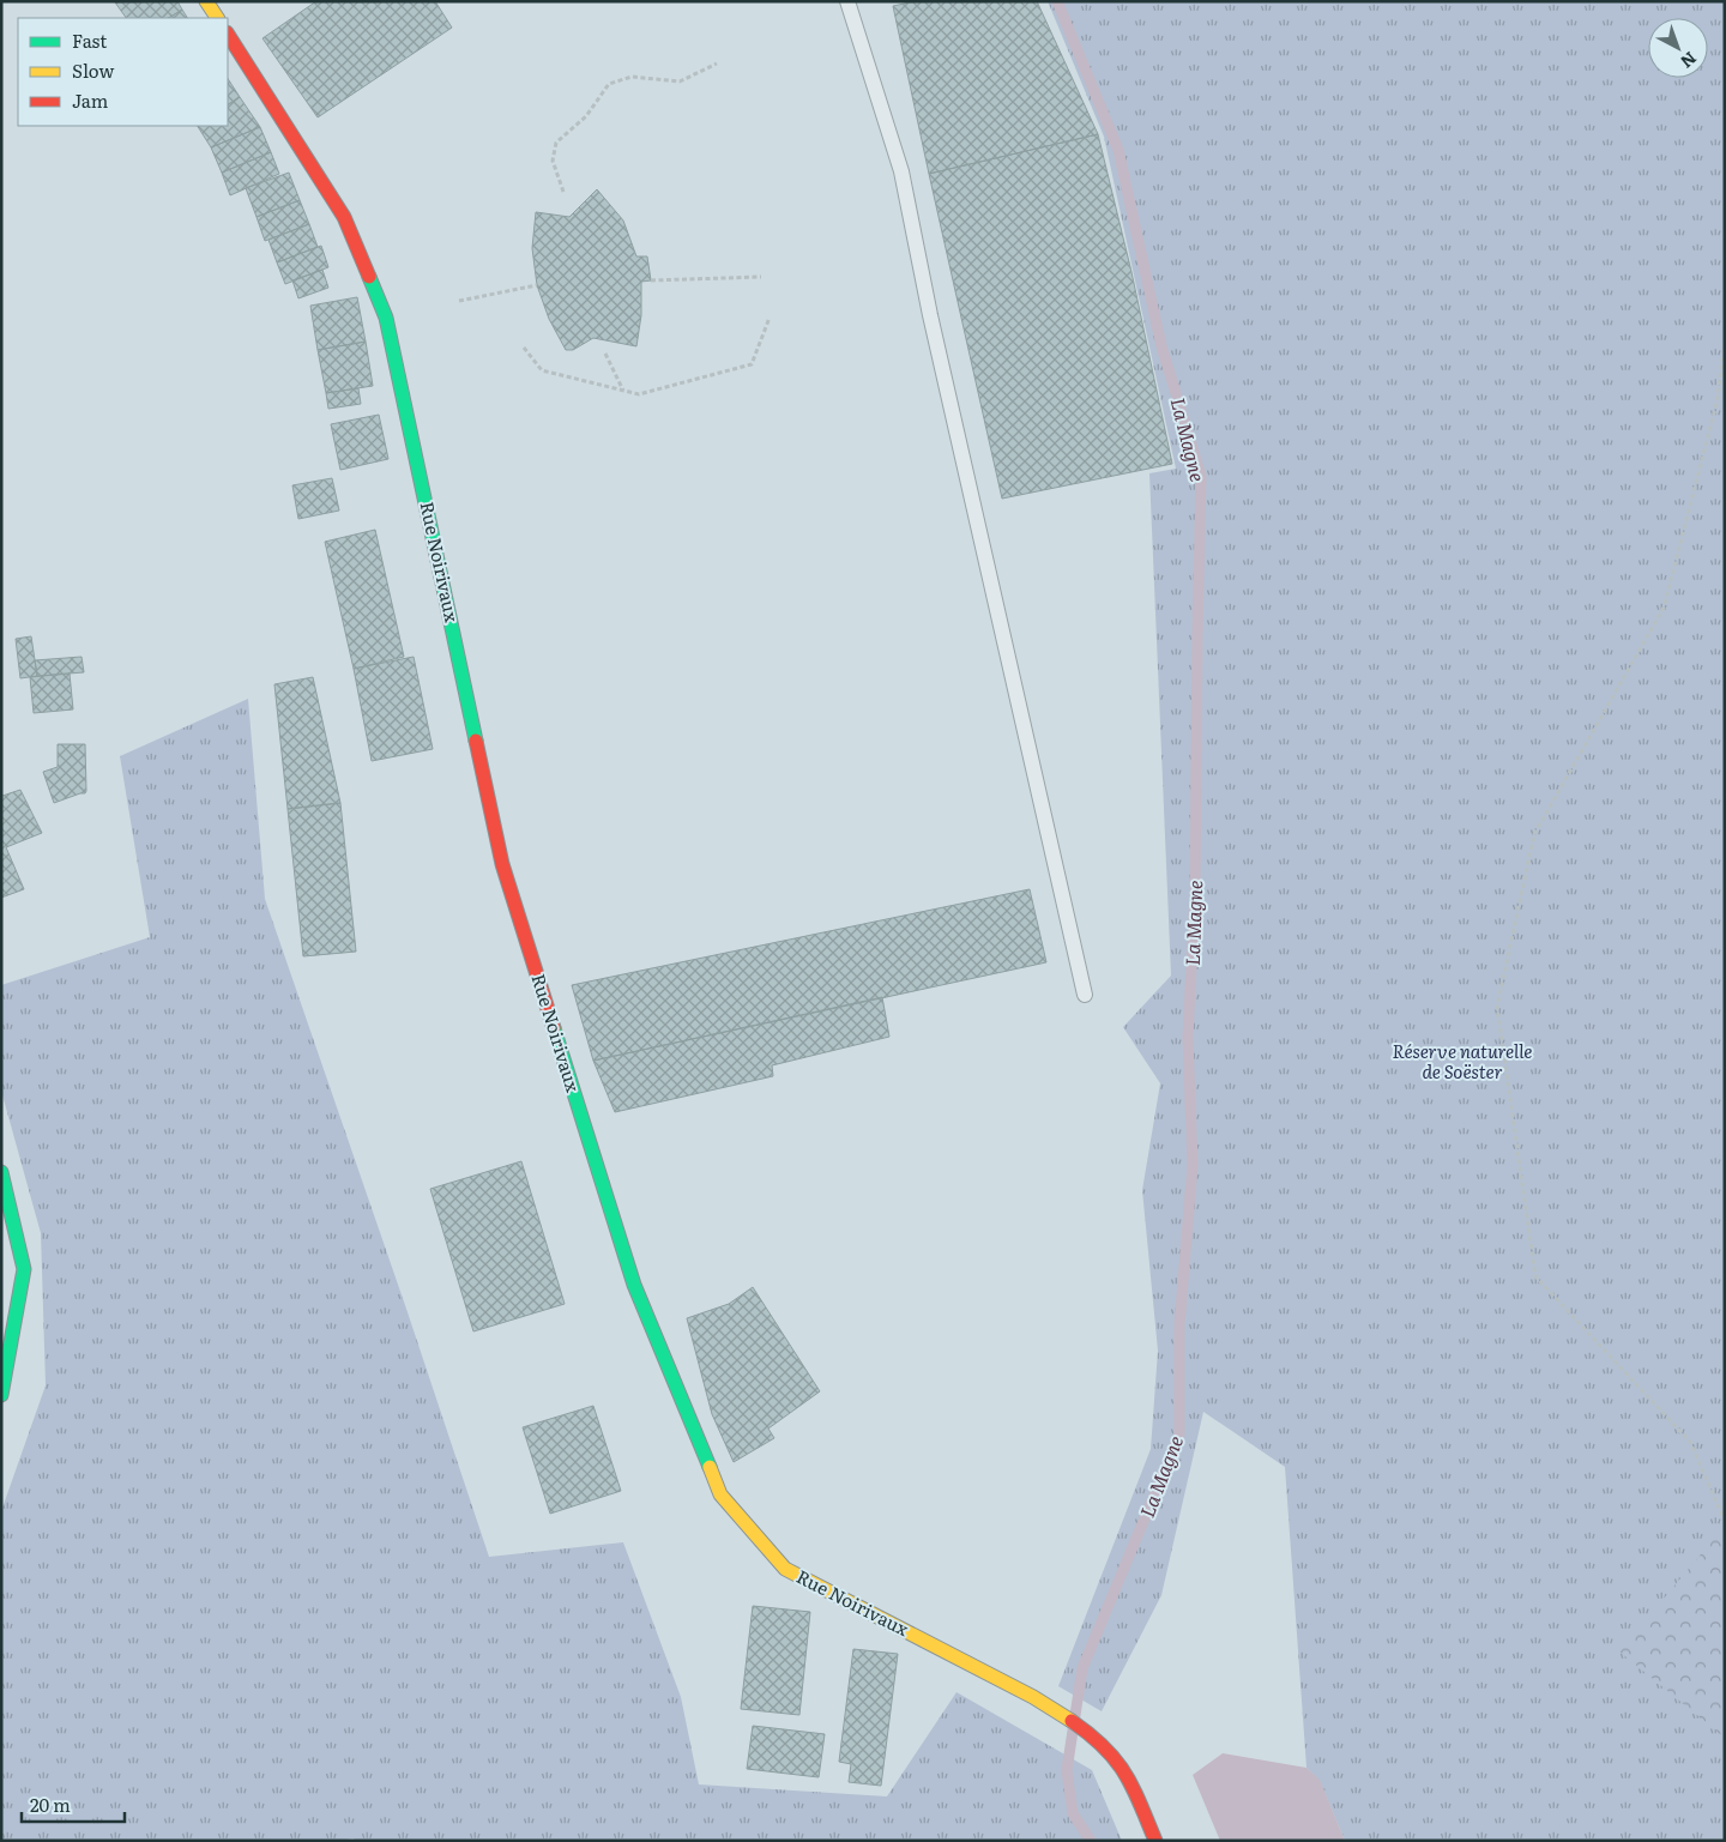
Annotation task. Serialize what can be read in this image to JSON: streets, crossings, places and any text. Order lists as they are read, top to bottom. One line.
{"streets":{"main road":["Rue Noirivaux"]},"water":["La Magne"],"parks":["Réserve naturelle de Soëster"],"legend":["Fast","Slow","Jam"],"scale_bar":"20 m","north":"bottom right"}
